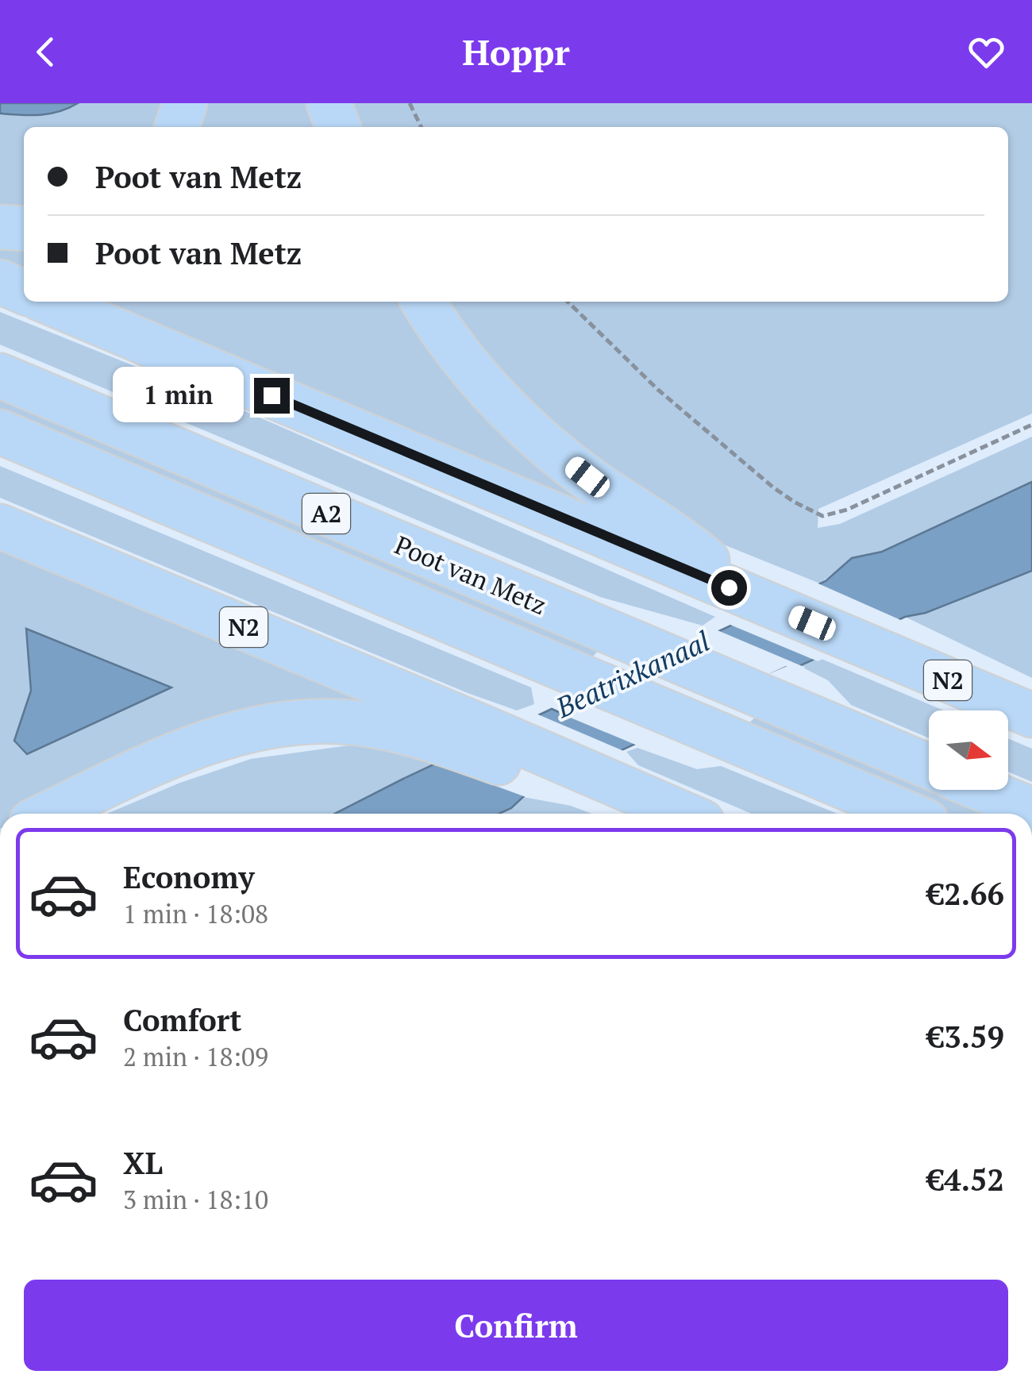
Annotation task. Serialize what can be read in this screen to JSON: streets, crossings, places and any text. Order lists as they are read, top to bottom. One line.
{"streets":{"highway":["A2","Poot van Metz","N2"]},"water":["Beatrixkanaal"],"north":"right","page":{"header":"Hoppr","banner":["Poot van Metz","Poot van Metz"],"bubble":"1 min","list":[{"name":"Economy","note":"1 min · 18:08","value":"€2.66"},{"name":"Comfort","note":"2 min · 18:09","value":"€3.59"},{"name":"XL","note":"3 min · 18:10","value":"€4.52"}],"buttons":"Confirm"}}
